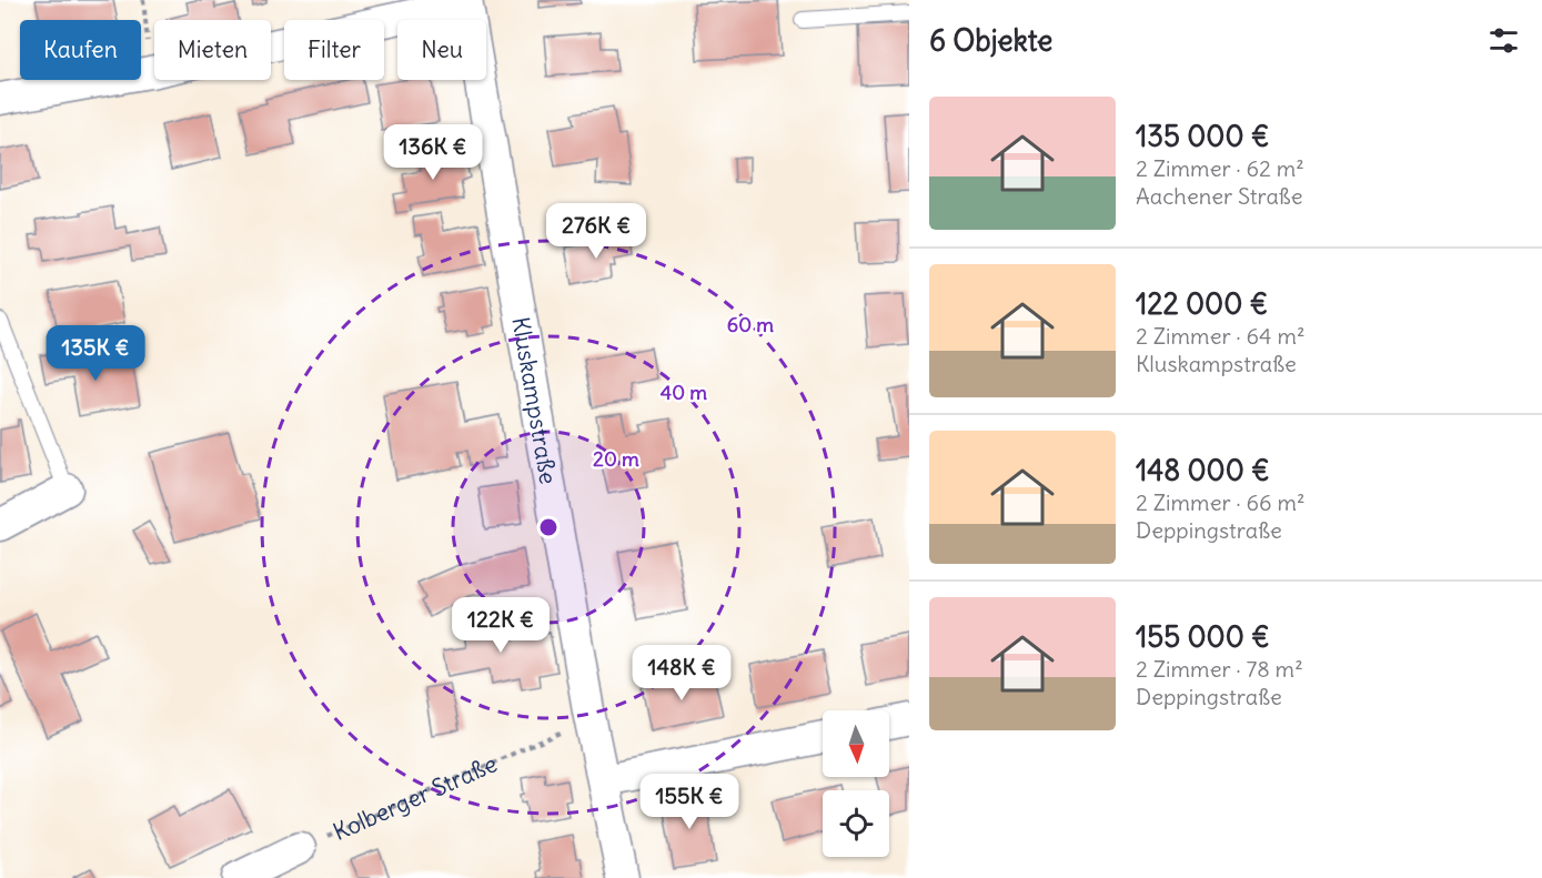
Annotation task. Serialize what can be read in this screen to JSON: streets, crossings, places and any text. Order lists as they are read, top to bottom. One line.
{"streets":{"street":["Kluskampstraße"],"path":["Kolberger Straße"]},"crossings":[["Kluskampstraße","Kolberger Straße"]],"north":"bottom","page":{"heading":"6 Objekte","chip":["Kaufen","Mieten","Filter","Neu"],"list":[{"name":"135 000 €","note":"2 Zimmer · 62 m² · Aachener Straße"},{"name":"122 000 €","note":"2 Zimmer · 64 m² · Kluskampstraße"},{"name":"148 000 €","note":"2 Zimmer · 66 m² · Deppingstraße"},{"name":"155 000 €","note":"2 Zimmer · 78 m² · Deppingstraße"}],"price":["136K €","276K €","135K €","122K €","148K €","155K €"]},"rings":["60 m","40 m","20 m"]}
